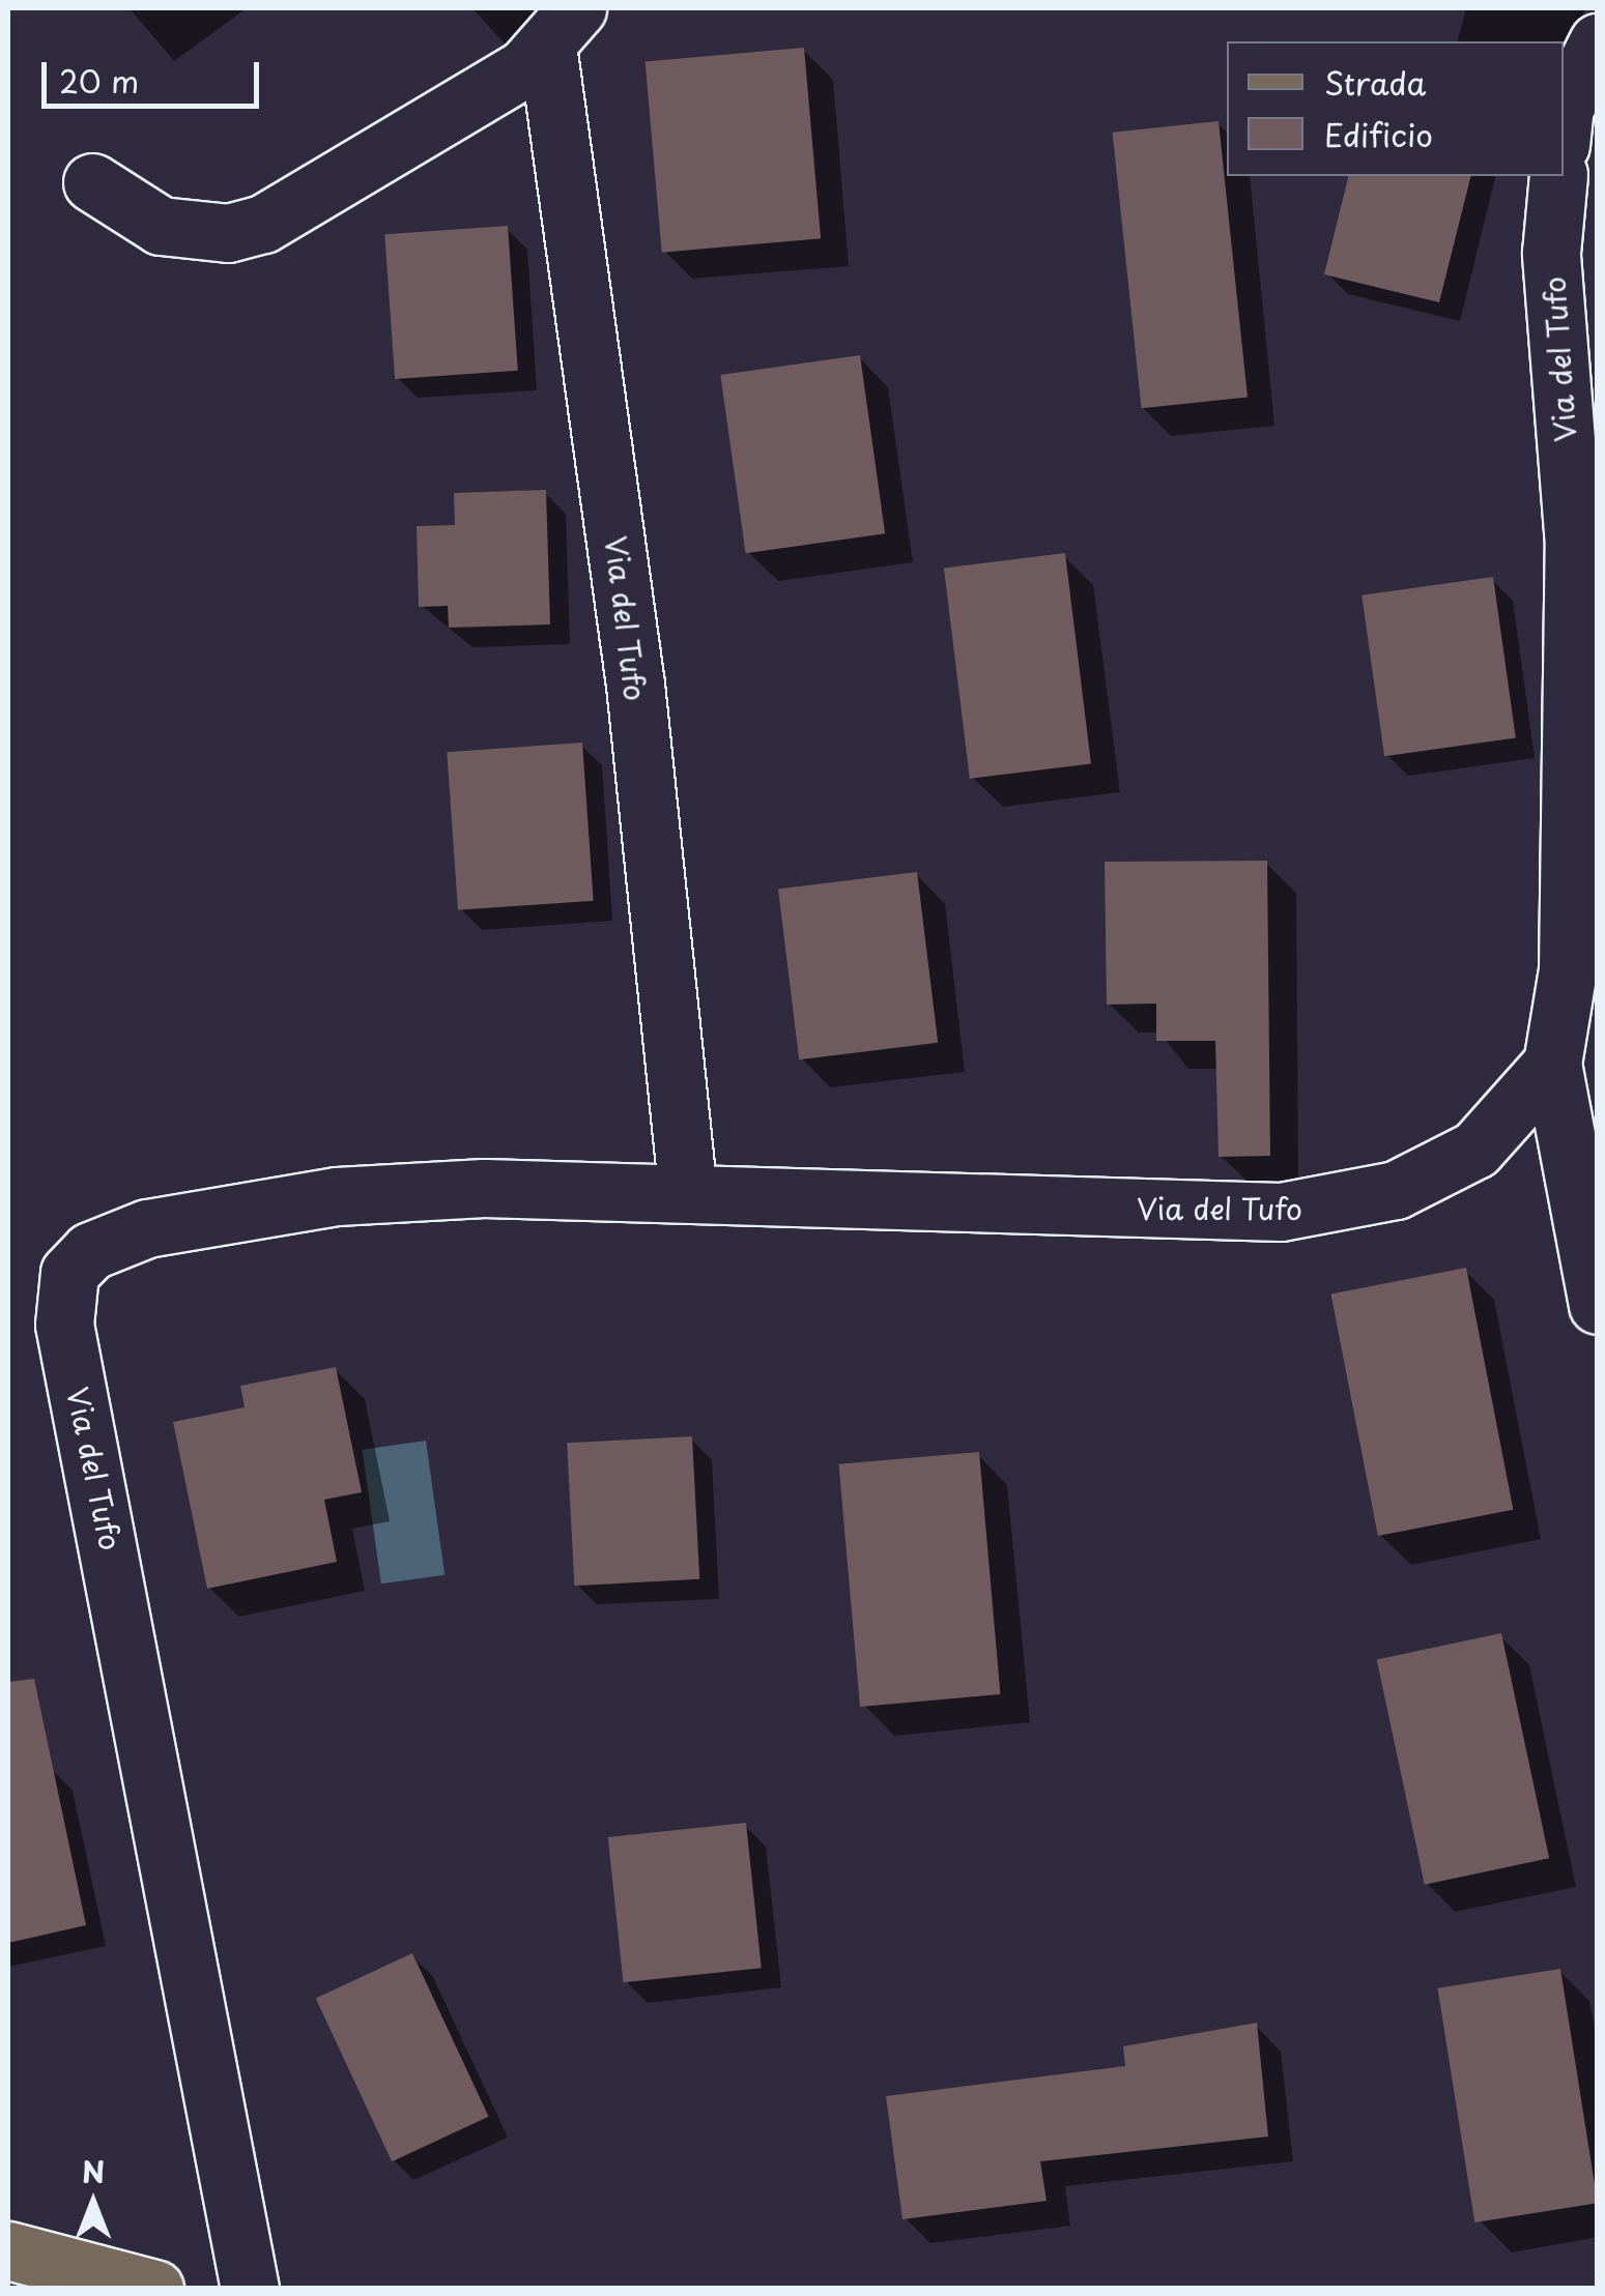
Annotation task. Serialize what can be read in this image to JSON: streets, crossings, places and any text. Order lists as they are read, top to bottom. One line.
{"streets":{"street":["Via del Tufo"]},"legend":["Strada","Edificio"],"scale_bar":"20 m","north":"top"}
